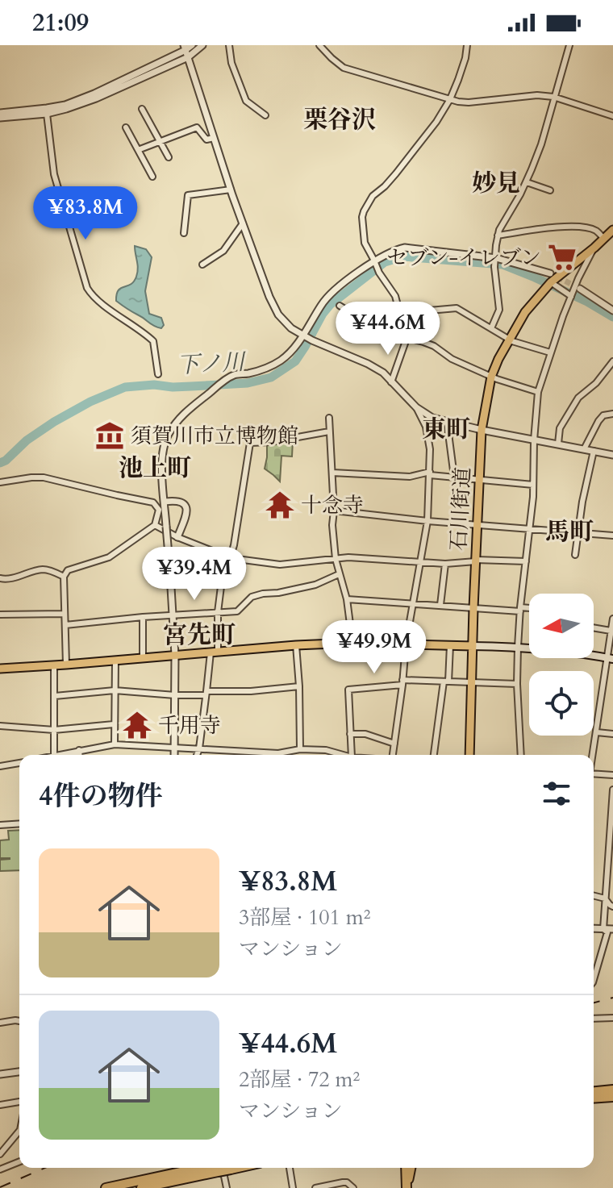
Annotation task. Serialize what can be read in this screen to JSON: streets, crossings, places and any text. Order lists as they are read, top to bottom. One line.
{"streets":{"main road":["石川街道"]},"districts":["栗谷沢","妙見","東町","池上町","馬町","宮先町"],"water":["下ノ川"],"places":{"supermarket":["セブン-イレブン"],"museum":["須賀川市立博物館"],"temple":["十念寺","千用寺"]},"north":"left","page":{"status":"21:09","price":["¥83.8M","¥44.6M","¥39.4M","¥49.9M"],"heading":"4件の物件","list":[{"name":"¥83.8M","note":"3部屋 · 101 m² · マンション"},{"name":"¥44.6M","note":"2部屋 · 72 m² · マンション"}]}}
